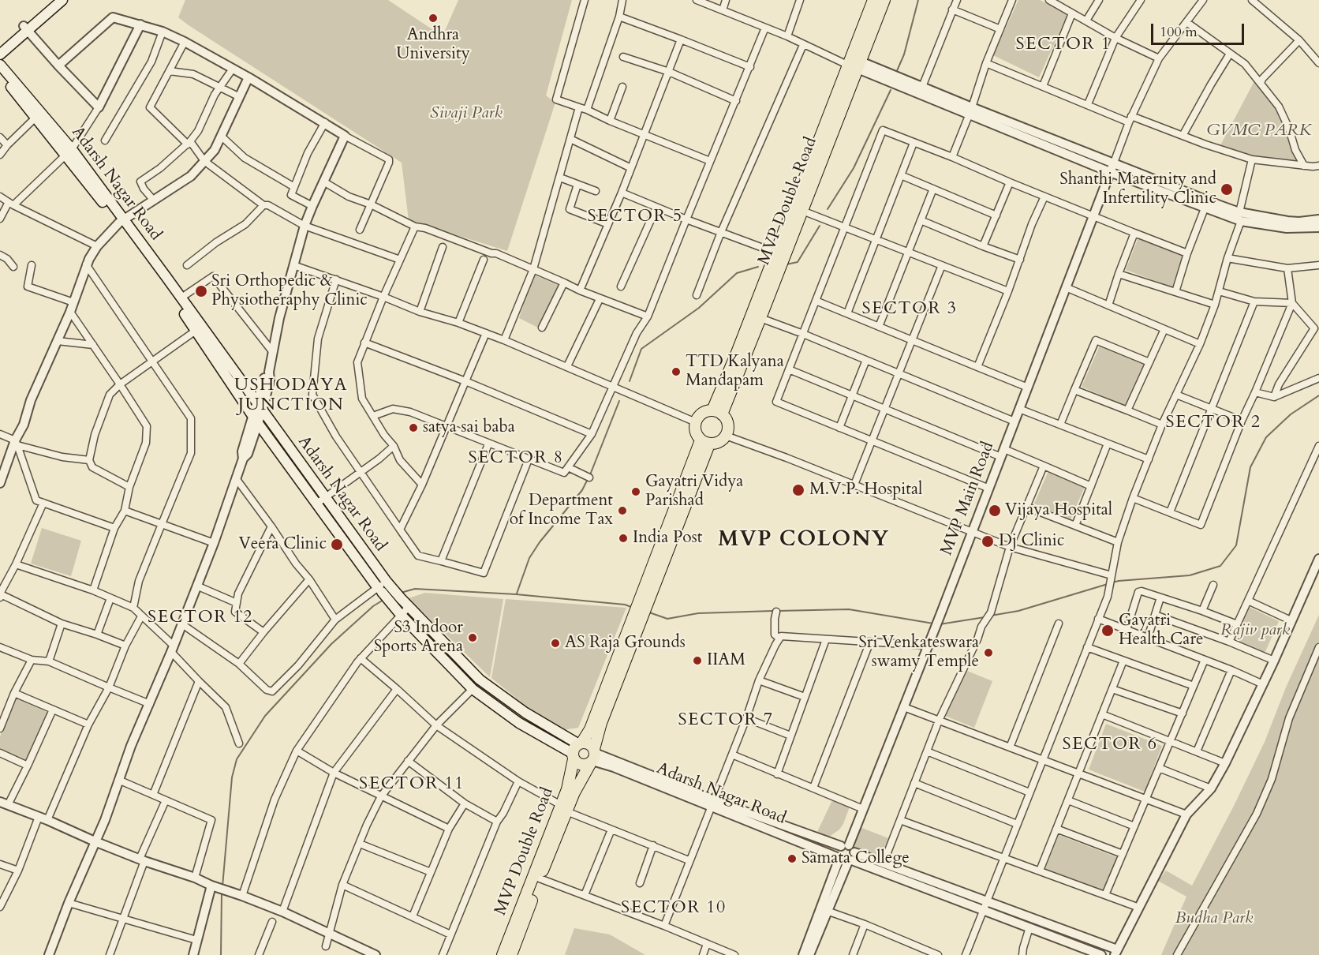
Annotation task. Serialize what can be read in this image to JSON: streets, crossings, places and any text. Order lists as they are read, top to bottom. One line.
{"streets":{"main road":["Adarsh Nagar Road","MVP Double Road"],"street":["MVP Main Road"]},"crossings":[["Adarsh Nagar Road","MVP Double Road"],["Adarsh Nagar Road","MVP Main Road"]],"districts":["SECTOR 1","SECTOR 5","SECTOR 3","USHODAYA JUNCTION","SECTOR 2","SECTOR 8","MVP COLONY","SECTOR 12","SECTOR 7","SECTOR 6","SECTOR 11","SECTOR 10"],"parks":["Sivaji Park","GVMC PARK","Rajiv park","Budha Park"],"places":["Andhra University","Shanthi Maternity and Infertility Clinic","Sri Orthopedic & Physiotheraphy Clinic","TTD Kalyana Mandapam","satya sai baba","M.V.P. Hospital","Gayatri Vidya Parishad","Department of Income Tax","Vijaya Hospital","India Post","Dj Clinic","Veera Clinic","Gayatri Health Care","S3 Indoor Sports Arena","AS Raja Grounds","Sri Venkateswara swamy Temple","IIAM","Samata College"],"scale_bar":"100 m"}
